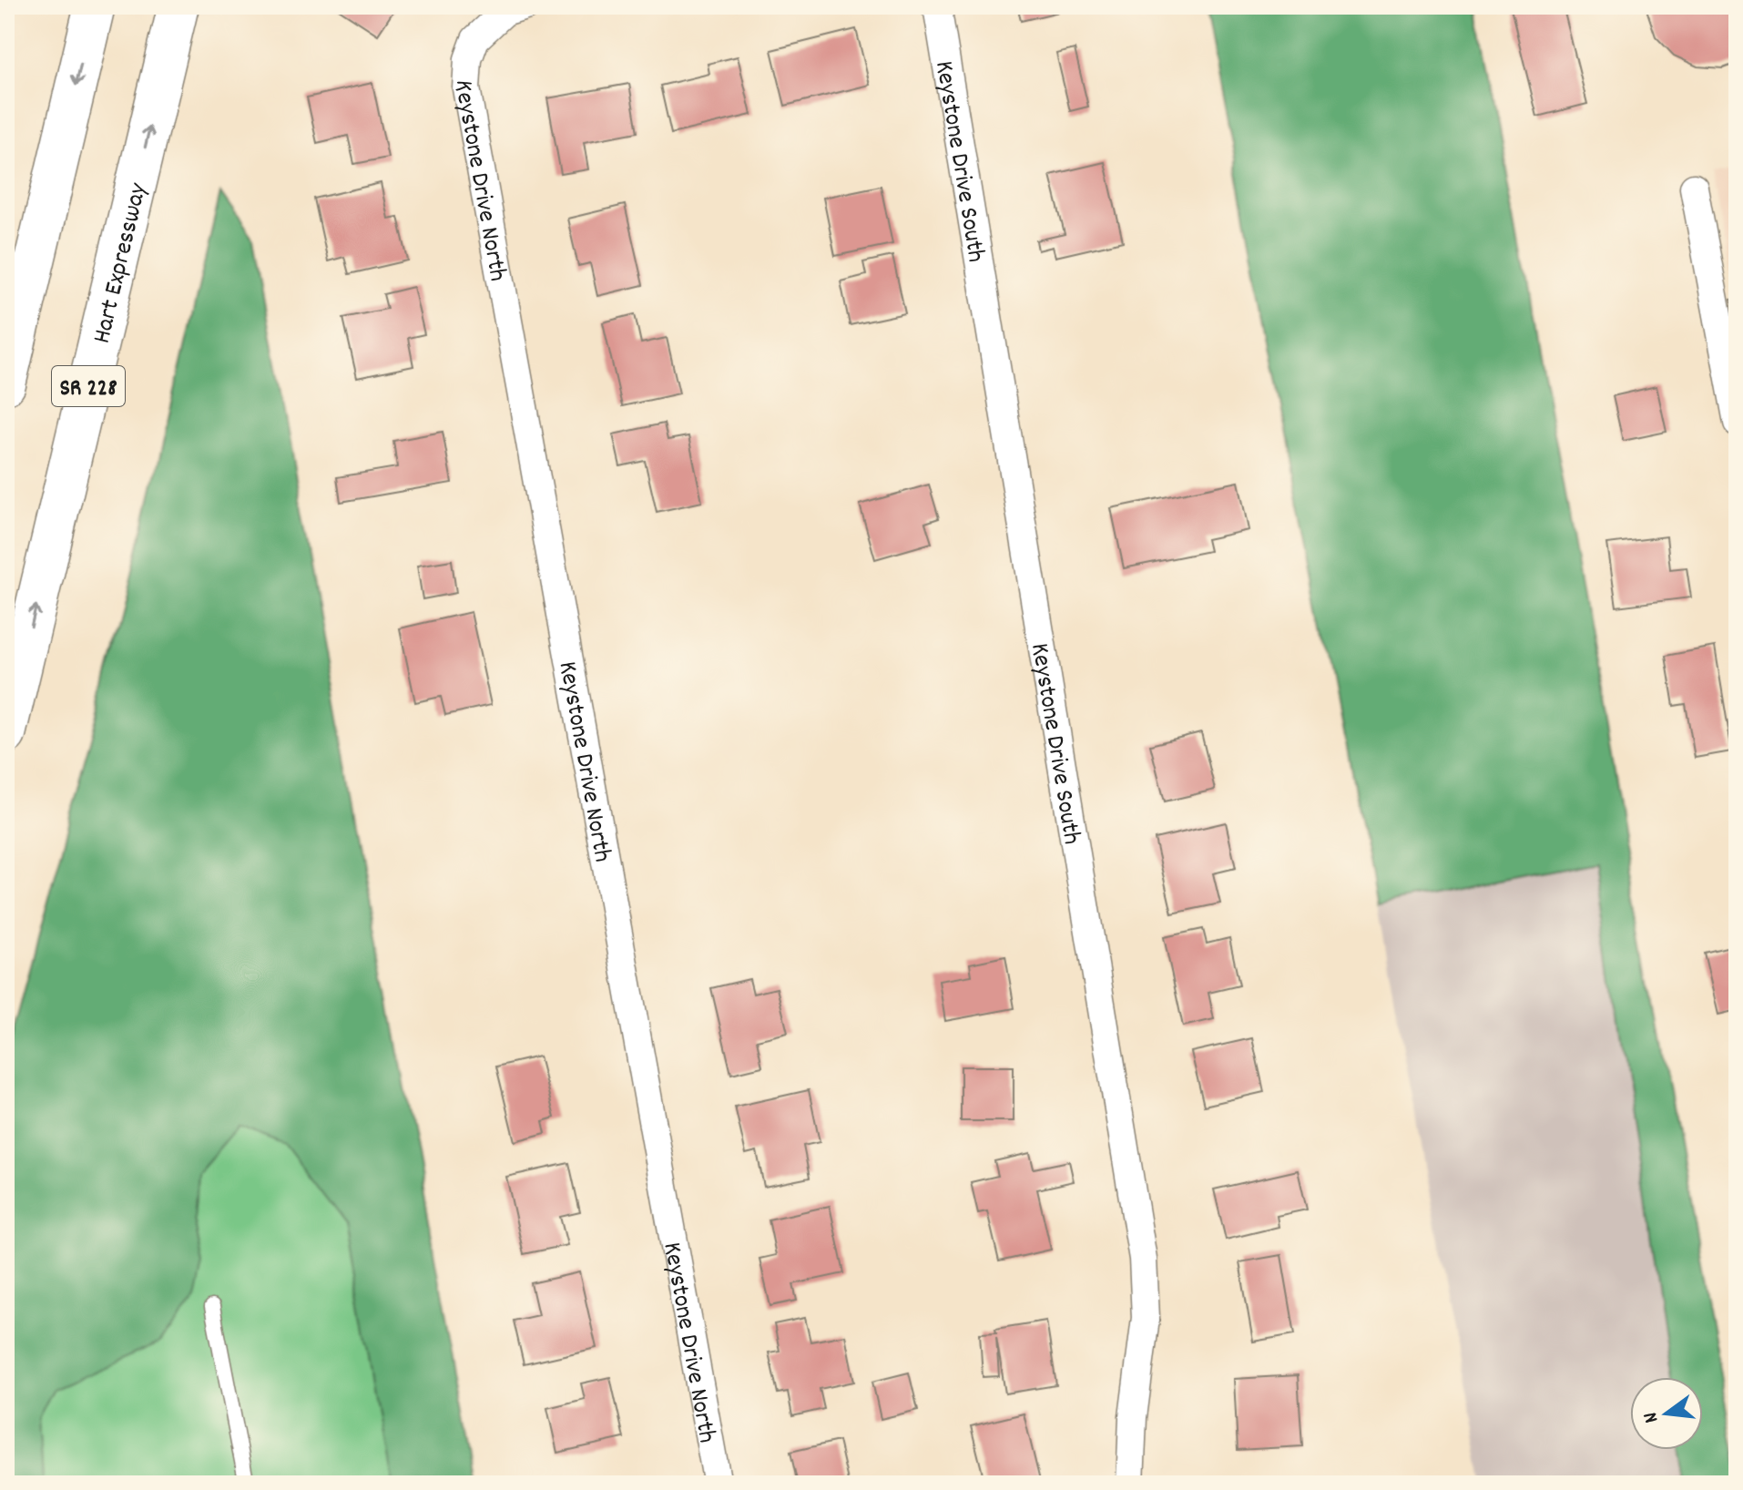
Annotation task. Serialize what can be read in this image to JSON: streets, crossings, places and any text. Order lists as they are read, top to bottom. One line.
{"streets":{"highway":["Hart Expressway","SR 228"],"street":["Keystone Drive South","Keystone Drive North"]},"north":"left"}
